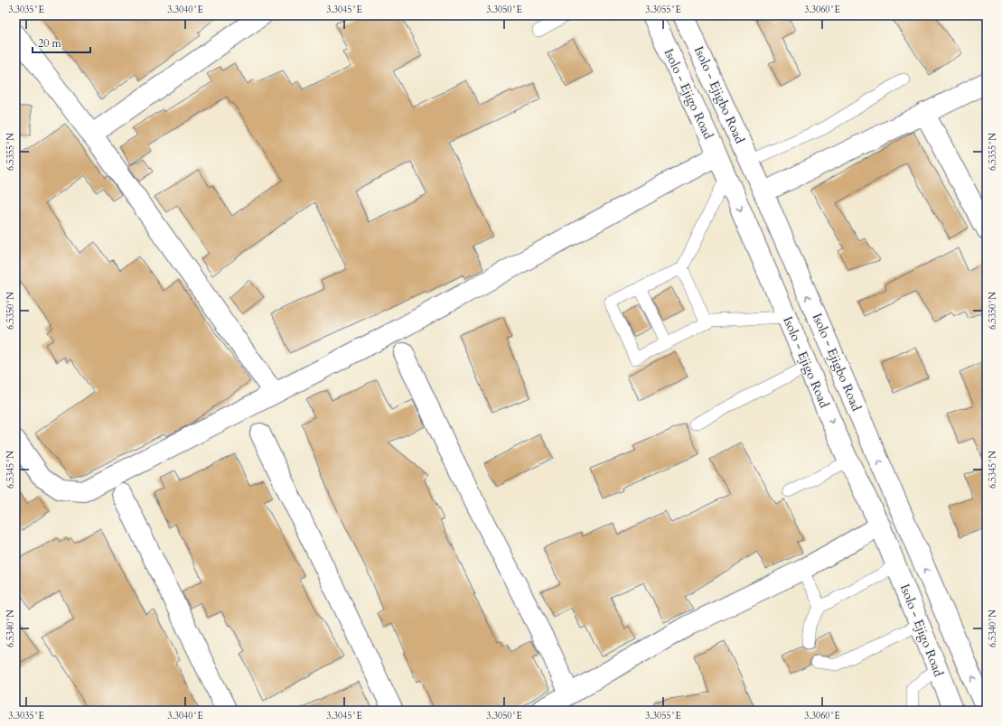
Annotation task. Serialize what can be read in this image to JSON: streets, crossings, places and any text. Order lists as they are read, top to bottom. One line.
{"streets":{"street":["Isolo - Ejigo Road","Isolo - Ejigbo Road"]},"one_way":["Isolo - Ejigbo Road"],"scale_bar":"20 m","coordinates":["3.3035°E","3.3040°E","3.3045°E","3.3050°E","3.3055°E","3.3060°E","6.5355°N","6.5350°N","6.5345°N","6.5340°N"]}
